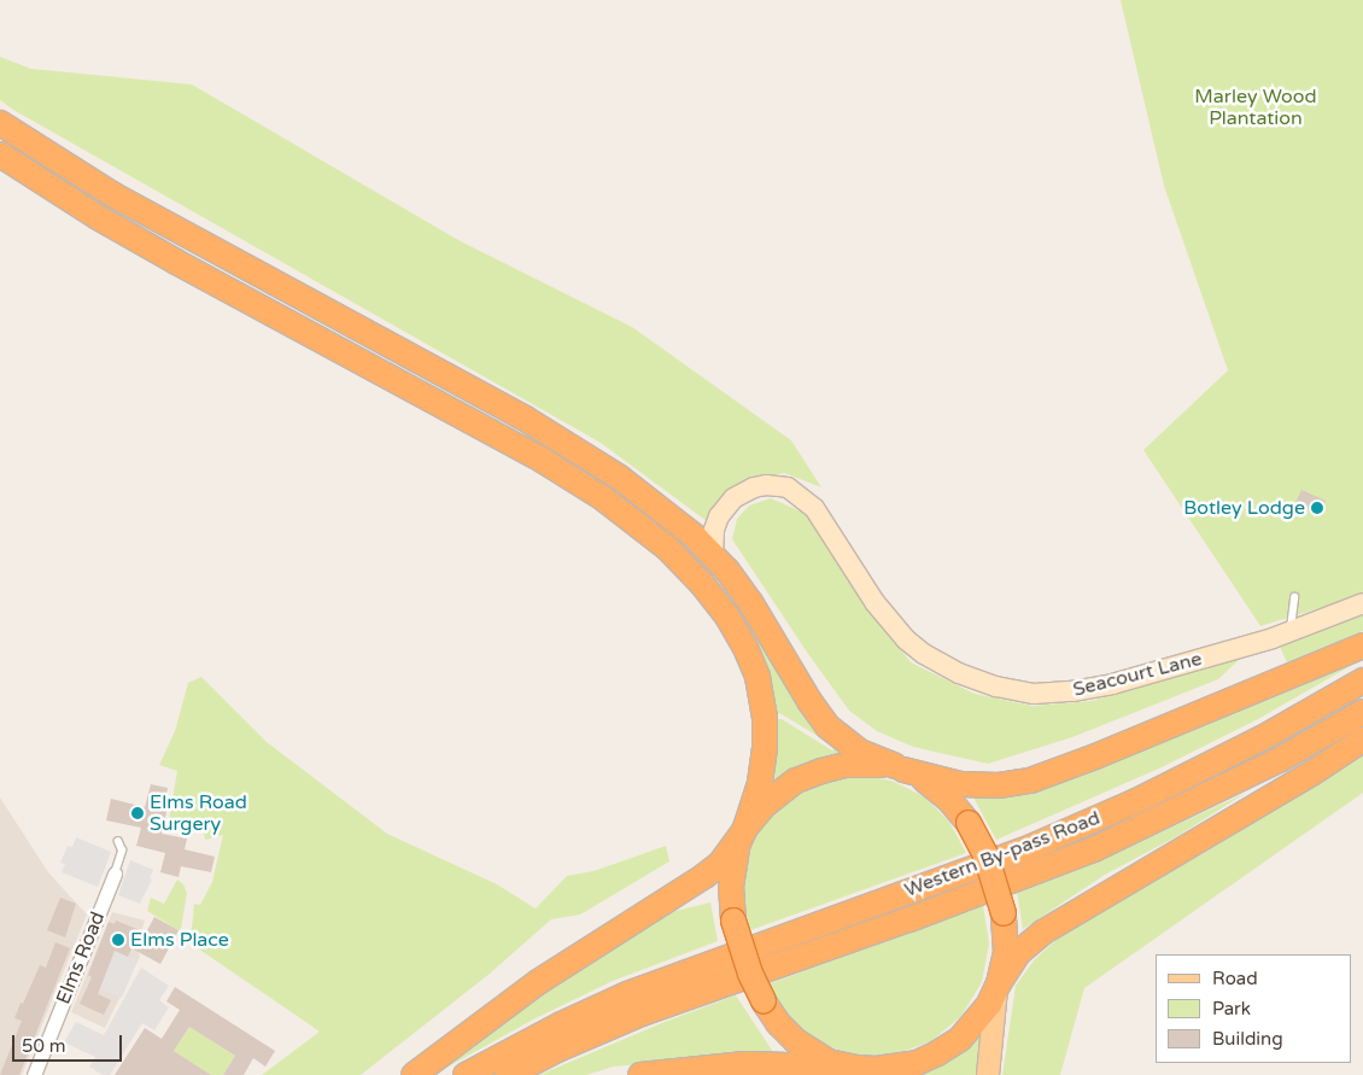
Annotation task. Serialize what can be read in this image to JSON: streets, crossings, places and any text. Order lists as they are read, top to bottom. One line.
{"streets":{"highway":["Western By-pass Road"],"street":["Seacourt Lane","Elms Road"]},"parks":["Marley Wood Plantation"],"places":["Botley Lodge","Elms Road Surgery","Elms Place"],"legend":["Road","Park","Building"],"scale_bar":"50 m"}
